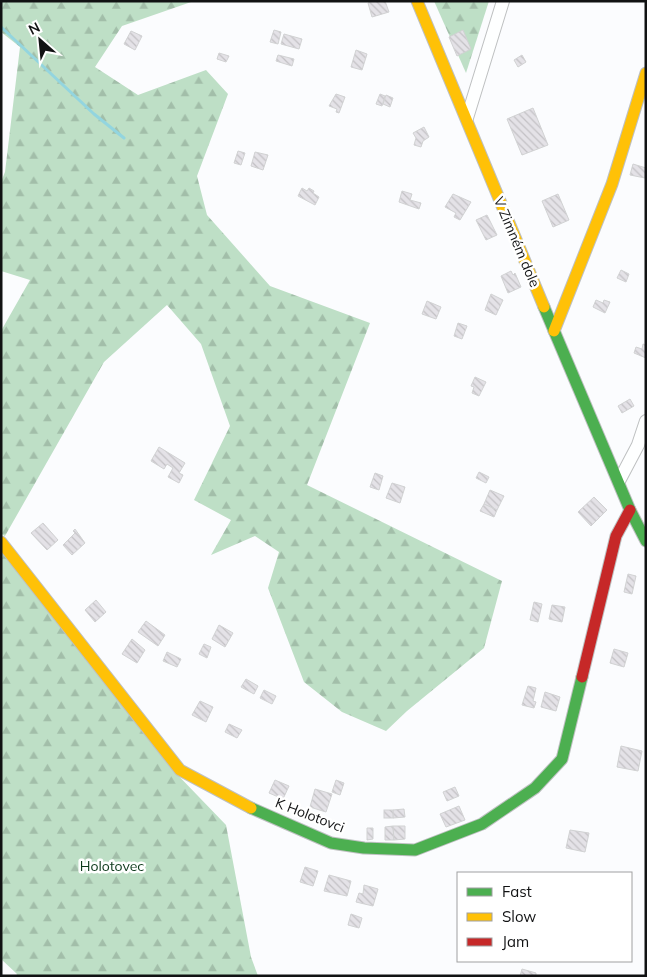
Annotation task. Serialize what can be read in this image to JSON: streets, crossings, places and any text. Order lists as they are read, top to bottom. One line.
{"streets":{"street":["V Zimném dole","K Holotovci"]},"crossings":[["V Zimném dole","K Holotovci"]],"parks":["Holotovec"],"legend":["Fast","Slow","Jam"],"north":"top left"}
